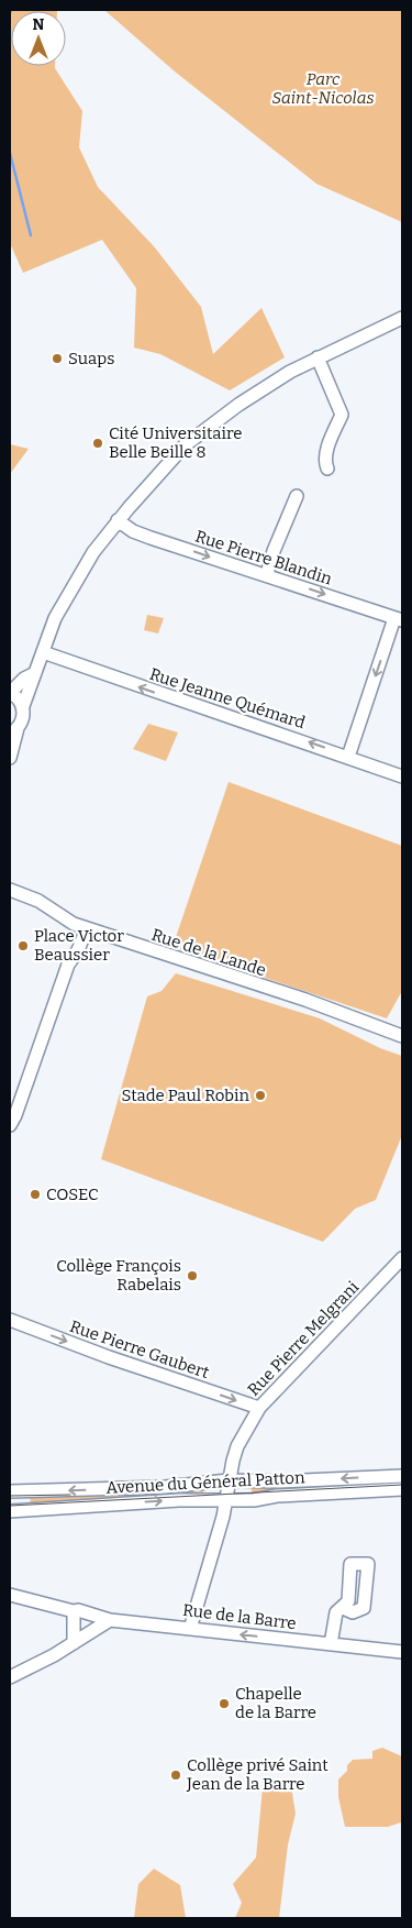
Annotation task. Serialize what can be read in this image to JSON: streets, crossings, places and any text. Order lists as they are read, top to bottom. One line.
{"streets":{"street":["Rue Pierre Blandin","Rue Jeanne Quémard","Rue de la Lande","Rue Pierre Melgrani","Rue Pierre Gaubert","Avenue du Général Patton","Rue de la Barre"]},"crossings":[["Rue Pierre Melgrani","Rue Pierre Gaubert"],["Rue Pierre Melgrani","Avenue du Général Patton"],["Rue Pierre Melgrani","Rue de la Barre"]],"one_way":["Rue Pierre Blandin","Rue Jeanne Quémard","Rue Pierre Gaubert","Rue de la Barre"],"parks":["Parc Saint-Nicolas"],"places":["Suaps","Cité Universitaire Belle Beille 8","Place Victor Beaussier","Stade Paul Robin","COSEC","Collège François Rabelais","Chapelle de la Barre","Collège privé Saint Jean de la Barre"],"north":"top"}
